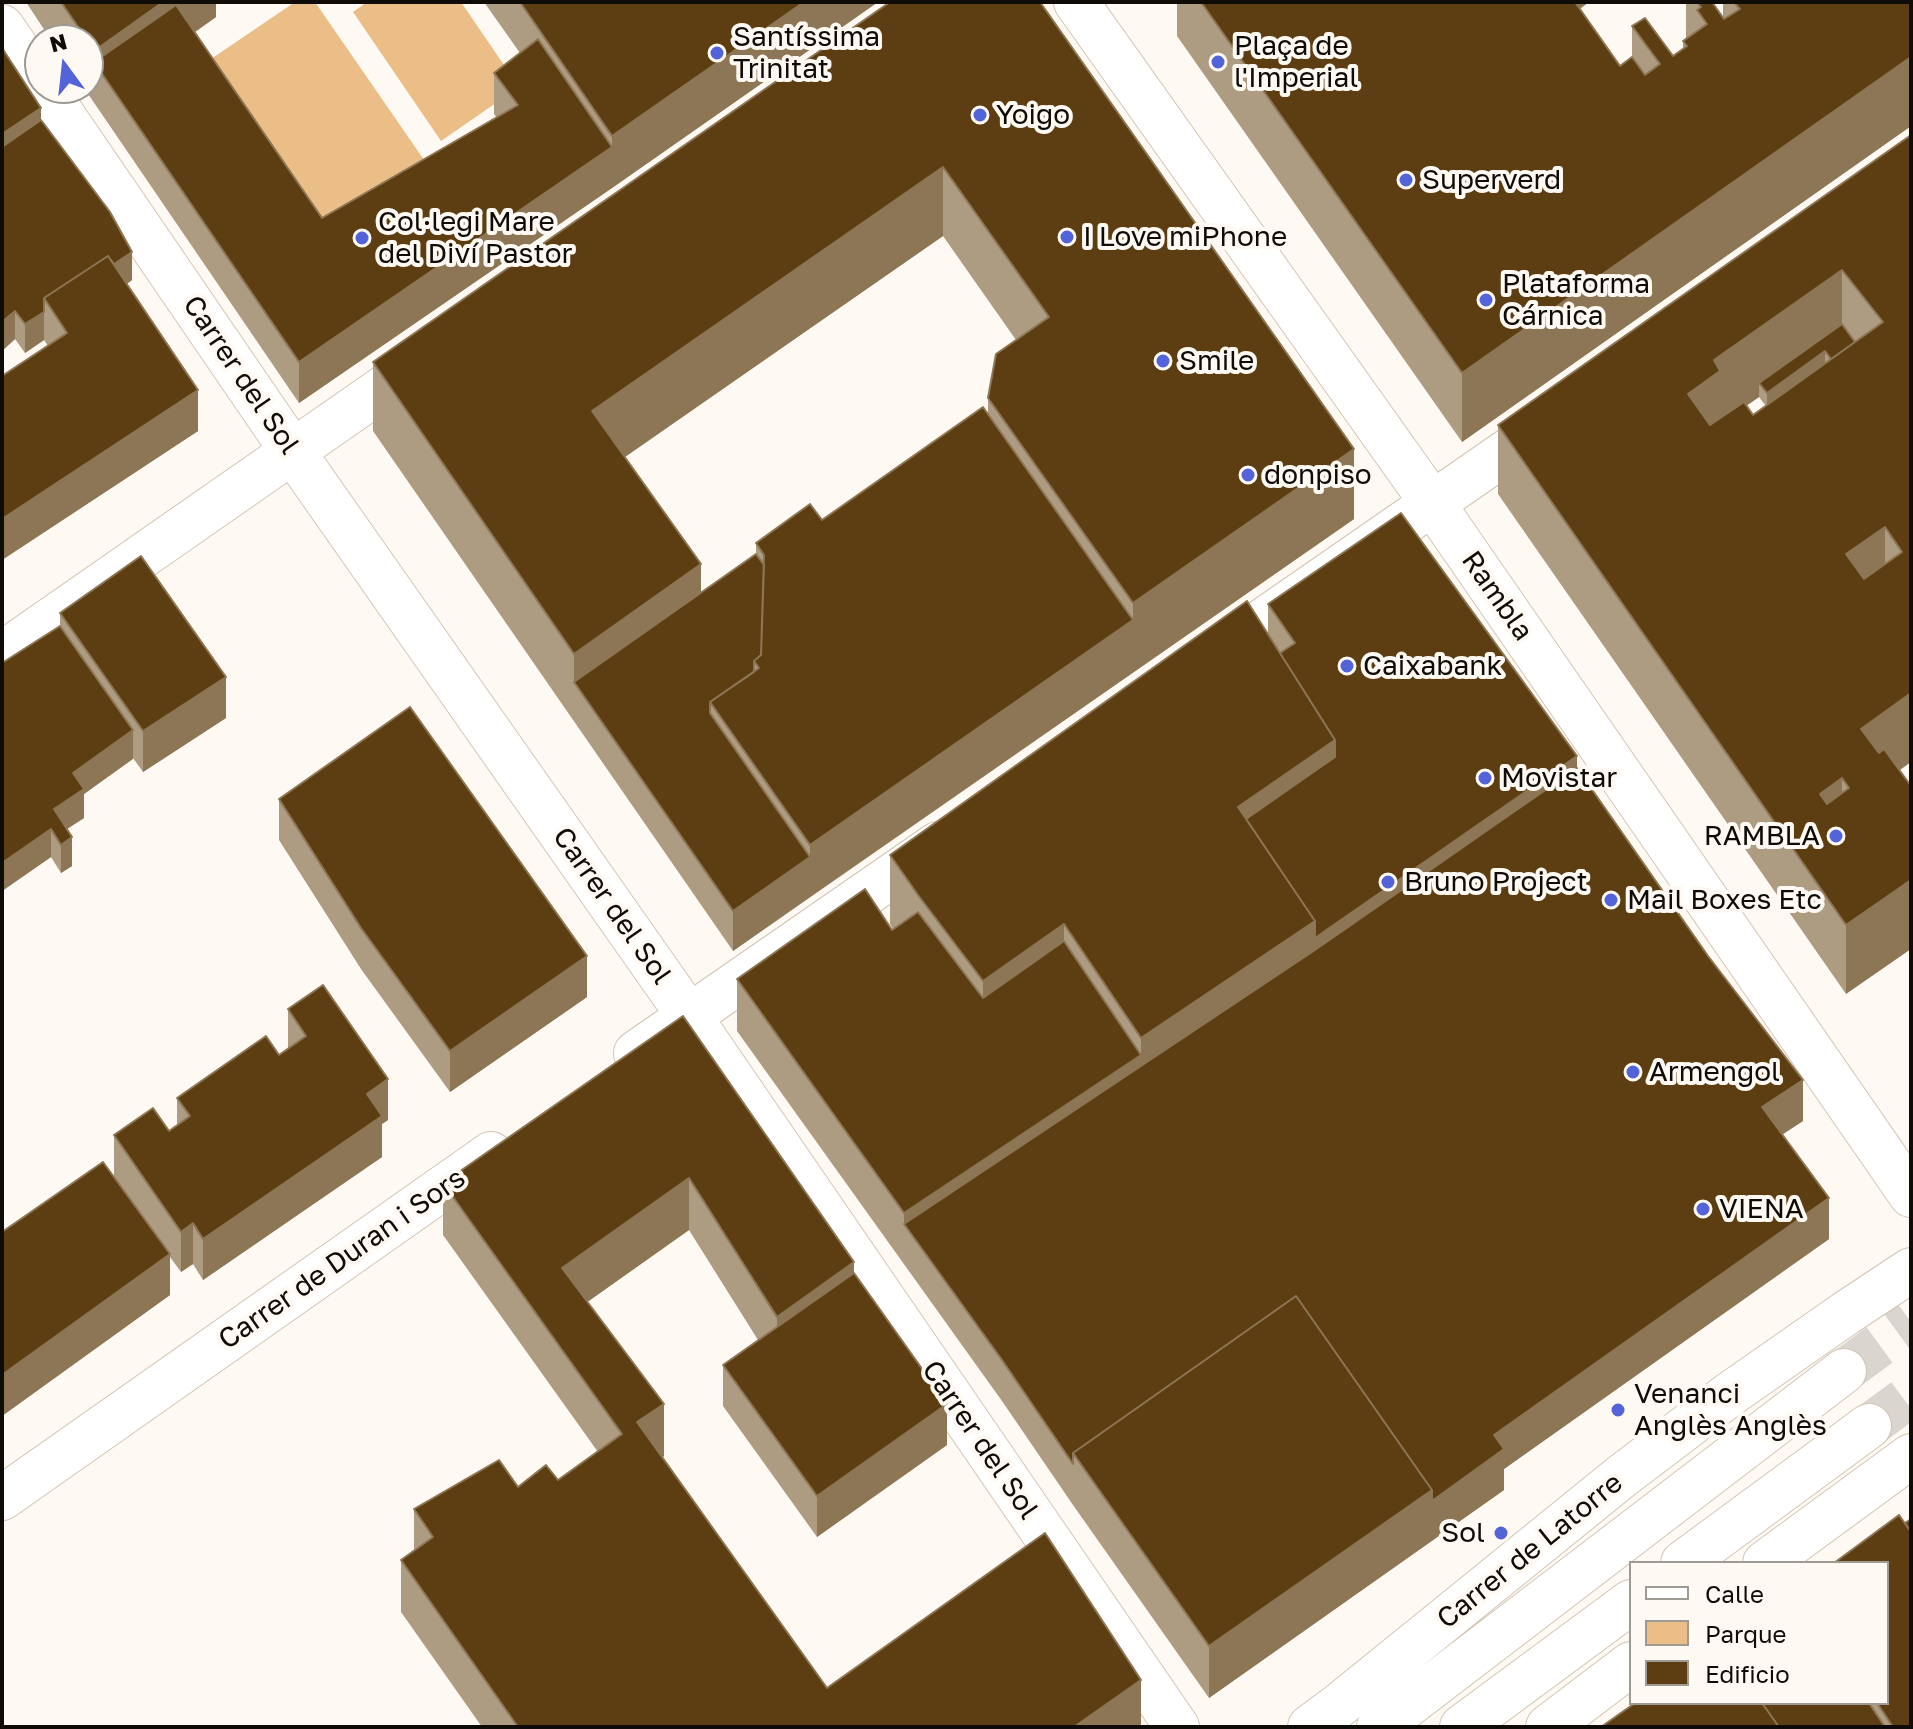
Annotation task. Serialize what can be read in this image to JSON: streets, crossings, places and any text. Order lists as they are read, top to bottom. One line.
{"streets":{"street":["Carrer del Sol","Rambla","Carrer de Duran i Sors","Carrer de Latorre"]},"places":["Santíssima Trinitat","Plaça de l'Imperial","Yoigo","Superverd","I Love miPhone","Col·legi Mare del Diví Pastor","Plataforma Cárnica","Smile","donpiso","Caixabank","Movistar","RAMBLA","Bruno Project","Mail Boxes Etc","Armengol","VIENA","Venanci Anglès Anglès","Sol"],"legend":["Calle","Parque","Edificio"],"north":"top"}
